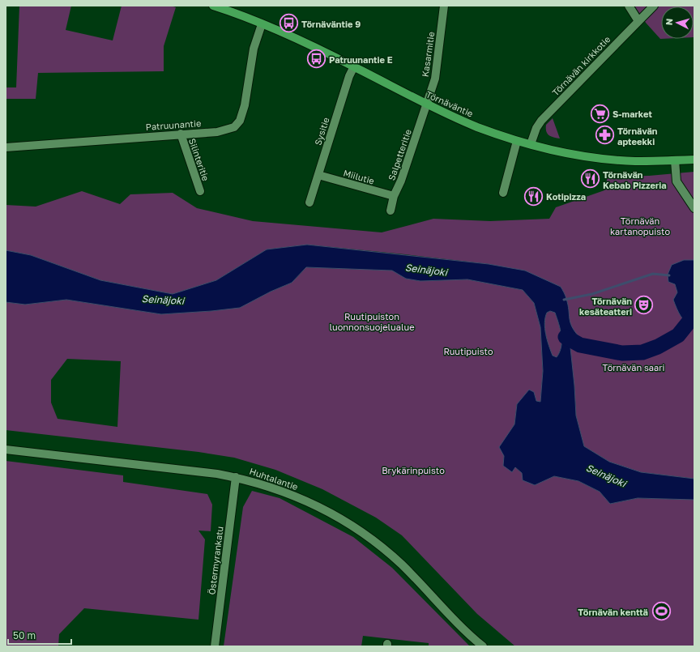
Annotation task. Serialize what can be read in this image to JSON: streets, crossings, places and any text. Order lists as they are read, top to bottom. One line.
{"streets":{"main road":["Törnäväntie"],"street":["Kasarmitie","Törnävän kirkkotie","Patruunantie","Sysitie","Salpetteritie","Silinteritie","Miilutie","Huhtalantie","Östermyrankatu"]},"crossings":[["Kasarmitie","Törnäväntie"],["Kasarmitie","Salpetteritie"],["Törnävän kirkkotie","Törnäväntie"],["Törnäväntie","Patruunantie"],["Törnäväntie","Sysitie"],["Törnäväntie","Salpetteritie"],["Patruunantie","Silinteritie"],["Sysitie","Miilutie"],["Salpetteritie","Miilutie"],["Huhtalantie","Östermyrankatu"]],"water":["Seinäjoki"],"parks":["Törnävän kartanopuisto","Ruutipuiston luonnonsuojelualue","Ruutipuisto","Törnävän saari","Brykärinpuisto"],"places":{"bus stop":["Törnäväntie 9","Patruunantie E"],"supermarket":["S-market"],"pharmacy":["Törnävän apteekki"],"restaurant":["Törnävän Kebab Pizzeria","Kotipizza"],"theatre":["Törnävän kesäteatteri"],"sports":["Törnävän kenttä"]},"scale_bar":"50 m","north":"left"}
